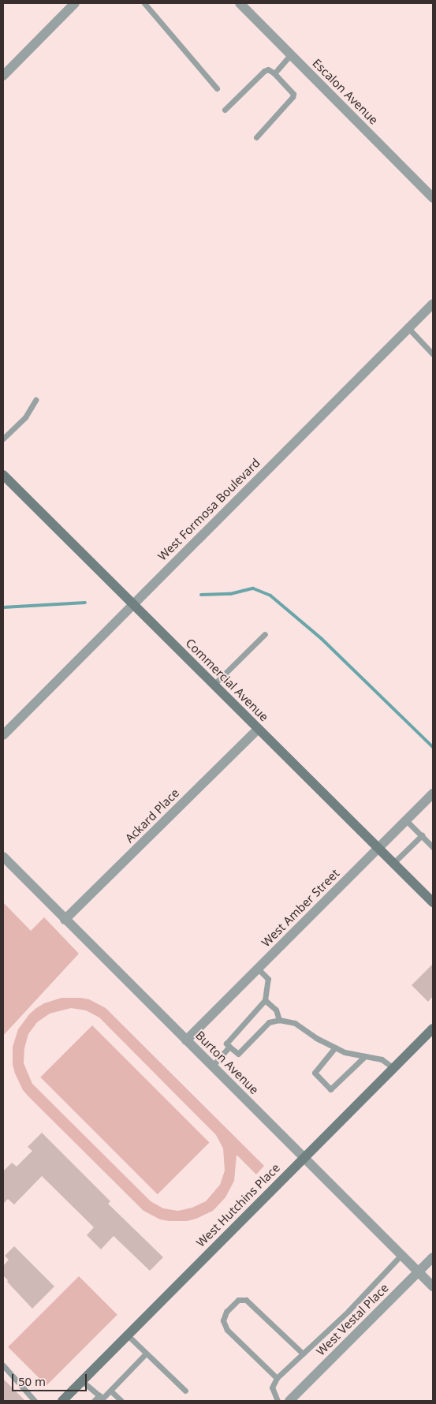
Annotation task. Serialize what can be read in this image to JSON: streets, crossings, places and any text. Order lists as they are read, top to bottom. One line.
{"streets":{"street":["Escalon Avenue","West Formosa Boulevard","Commercial Avenue","Ackard Place","West Amber Street","Burton Avenue","West Hutchins Place","West Vestal Place"]},"crossings":[["West Formosa Boulevard","Commercial Avenue"],["Commercial Avenue","Ackard Place"],["Commercial Avenue","West Amber Street"],["Ackard Place","Burton Avenue"],["West Amber Street","Burton Avenue"],["Burton Avenue","West Hutchins Place"],["Burton Avenue","West Vestal Place"]],"scale_bar":"50 m"}
